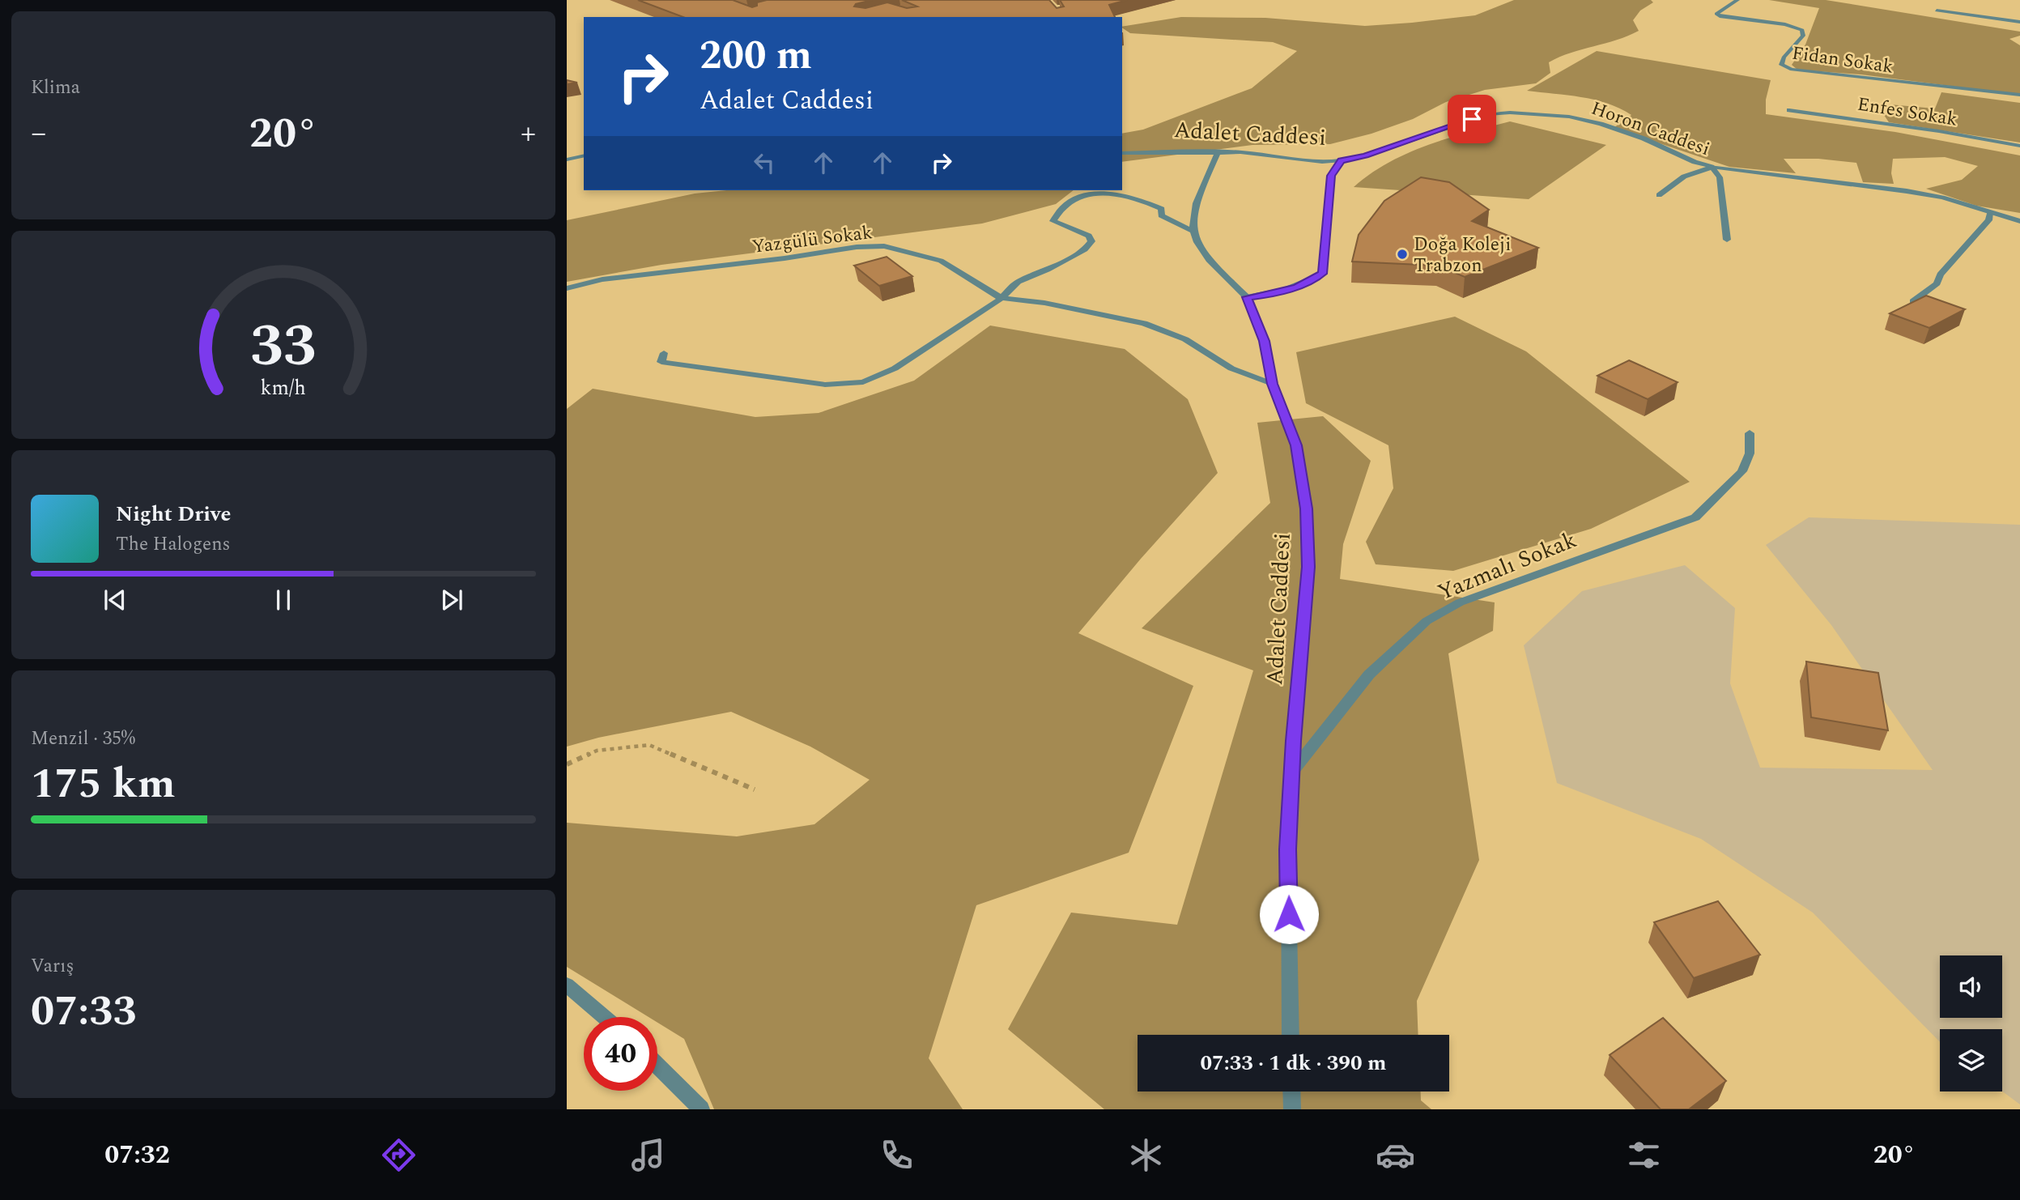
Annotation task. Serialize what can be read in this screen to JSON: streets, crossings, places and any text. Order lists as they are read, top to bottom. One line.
{"streets":{"street":["Fidan Sokak","Enfes Sokak","Horon Caddesi","Adalet Caddesi","Yazgülü Sokak","Yazmalı Sokak"]},"crossings":[["Horon Caddesi","Adalet Caddesi"],["Adalet Caddesi","Yazgülü Sokak"],["Adalet Caddesi","Yazmalı Sokak"]],"places":["Doğa Koleji Trabzon"],"page":{"tile":["Klima",["Menzil · 35%","175 km"],["Varış","07:33"]],"turn":["200 m","Adalet Caddesi"],"heat":["−","20°","+"],"song":["Night Drive","The Halogens"],"limit":"40","trip":"07:33 · 1 dk · 390 m","tabs":["07:32","20°"],"gauge":["33","km/h"]}}
